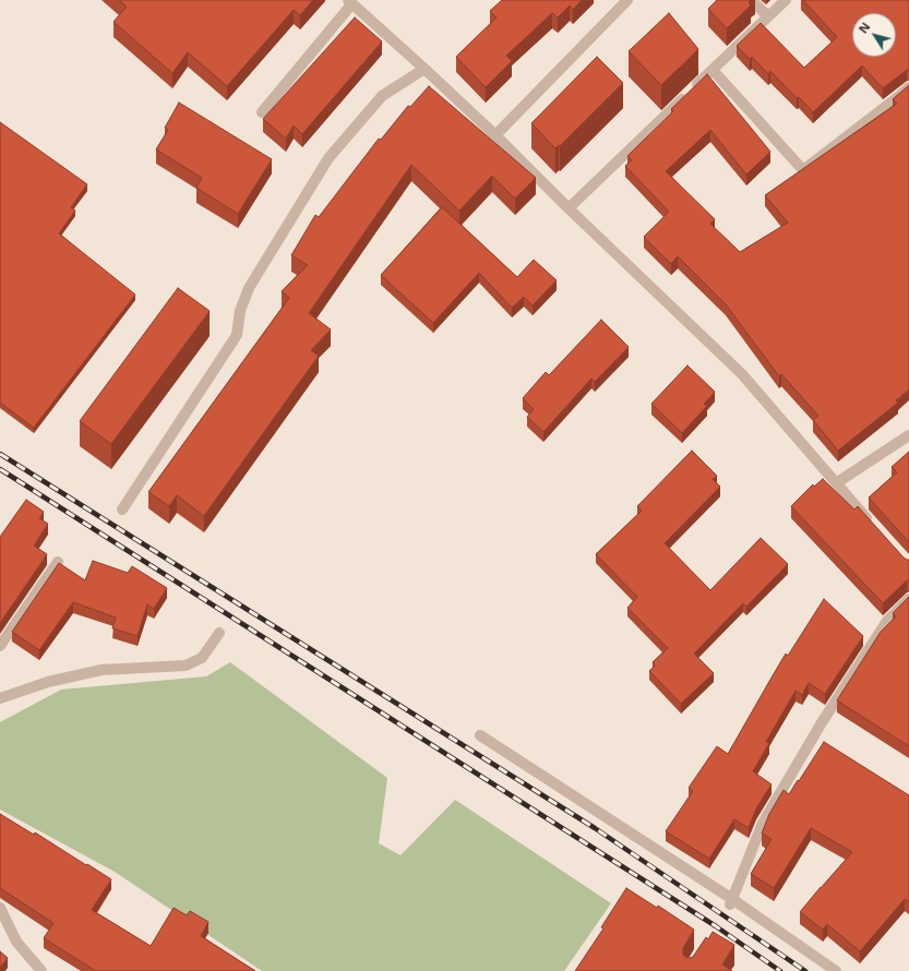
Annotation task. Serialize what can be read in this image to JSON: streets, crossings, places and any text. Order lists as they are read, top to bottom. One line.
{"north":"top left"}
